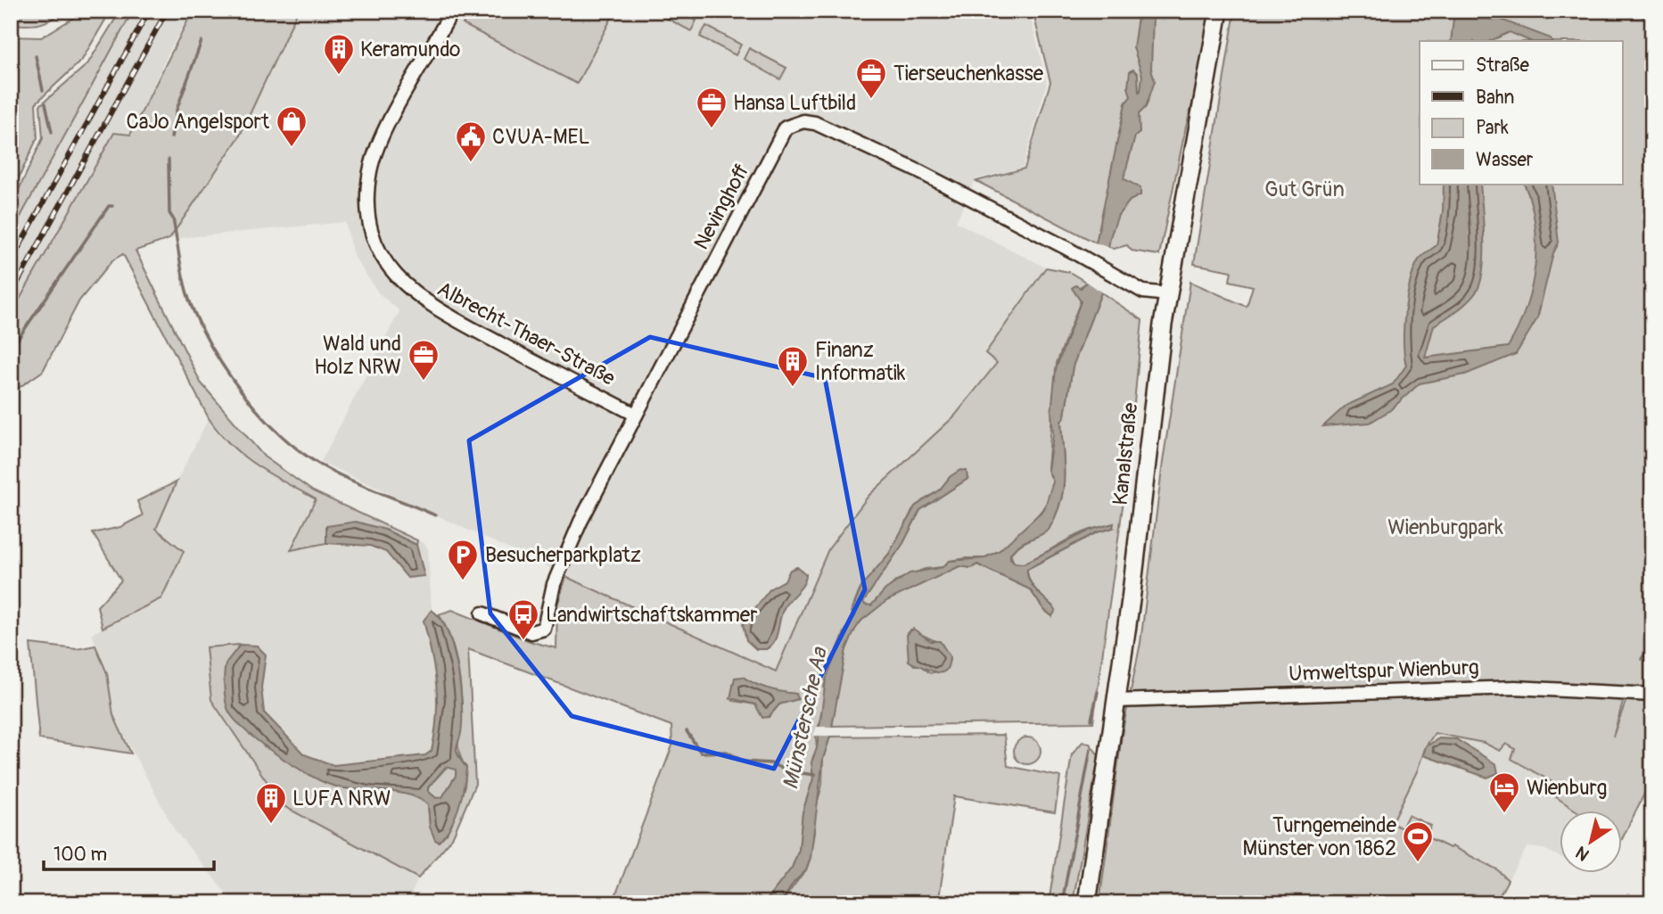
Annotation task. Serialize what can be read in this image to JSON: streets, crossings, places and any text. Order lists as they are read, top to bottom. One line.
{"streets":{"main road":["Kanalstraße"],"street":["Nevinghoff","Albrecht-Thaer-Straße","Umweltspur Wienburg"]},"crossings":[["Nevinghoff","Albrecht-Thaer-Straße"],["Nevinghoff","Kanalstraße"],["Kanalstraße","Umweltspur Wienburg"]],"water":["Münstersche Aa"],"parks":["Gut Grün","Wienburgpark"],"places":{"building":["Keramundo","Finanz Informatik","LUFA NRW"],"office":["Tierseuchenkasse","Hansa Luftbild","Wald und Holz NRW"],"shop":["CaJo Angelsport"],"public building":["CVUA-MEL"],"parking":["Besucherparkplatz"],"bus stop":["Landwirtschaftskammer"],"hotel":["Wienburg"],"sports":["Turngemeinde Münster von 1862"]},"legend":["Straße","Bahn","Park","Wasser"],"scale_bar":"100 m","north":"bottom left"}
